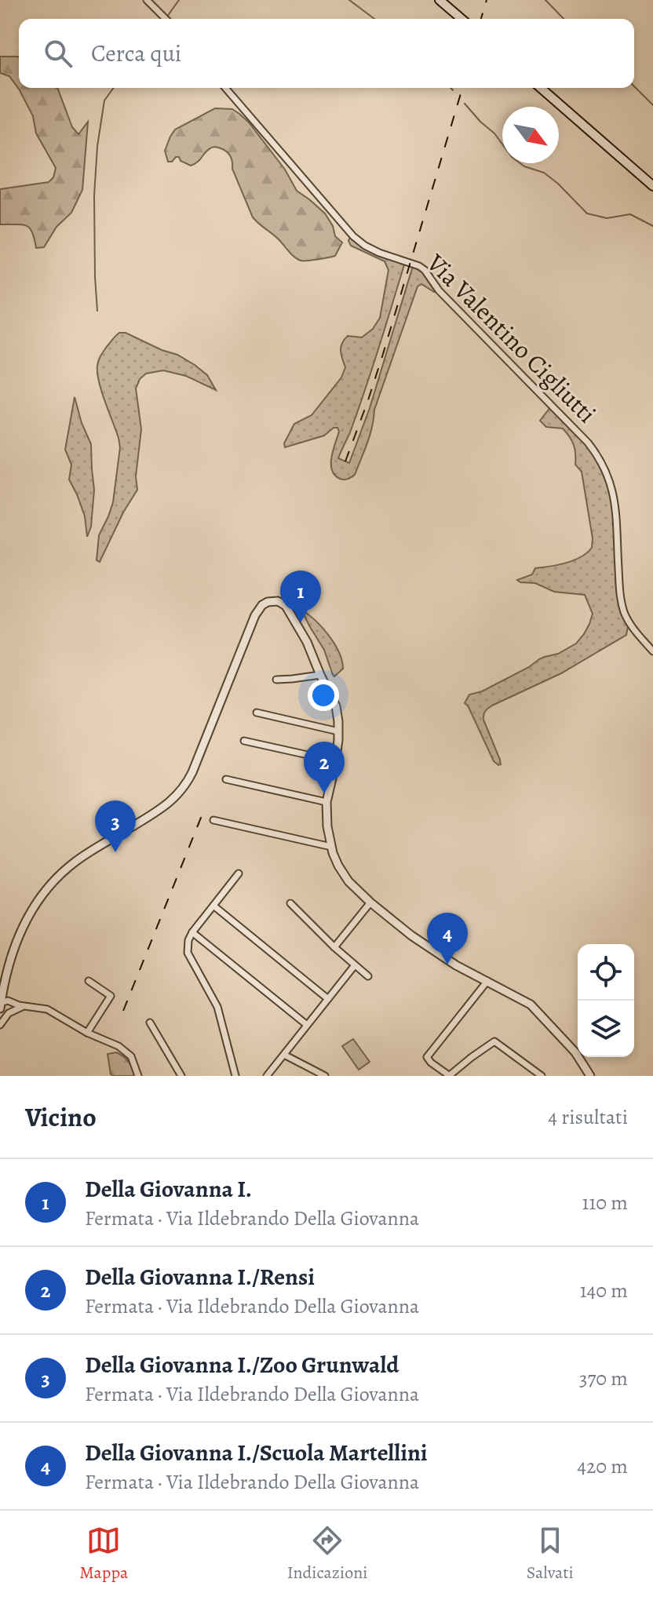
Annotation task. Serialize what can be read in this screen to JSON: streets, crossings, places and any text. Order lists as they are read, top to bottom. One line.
{"streets":{"street":["Via Valentino Cigliutti"]},"north":"bottom right","page":{"search":"Cerca qui","pins":["1","2","3","4"],"heading":["Vicino","4 risultati"],"list":[{"mark":"1","name":"Della Giovanna I.","note":"Fermata · Via Ildebrando Della Giovanna","value":"110 m"},{"mark":"2","name":"Della Giovanna I./Rensi","note":"Fermata · Via Ildebrando Della Giovanna","value":"140 m"},{"mark":"3","name":"Della Giovanna I./Zoo Grunwald","note":"Fermata · Via Ildebrando Della Giovanna","value":"370 m"},{"mark":"4","name":"Della Giovanna I./Scuola Martellini","note":"Fermata · Via Ildebrando Della Giovanna","value":"420 m"}],"nav":["Mappa","Indicazioni","Salvati"]}}
